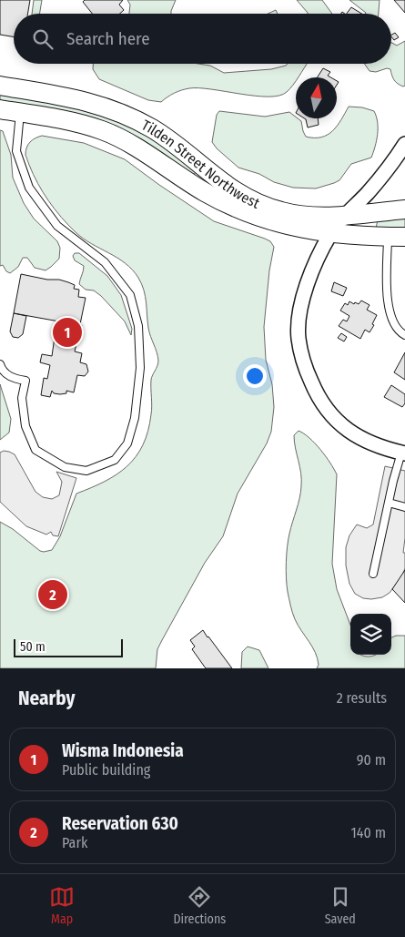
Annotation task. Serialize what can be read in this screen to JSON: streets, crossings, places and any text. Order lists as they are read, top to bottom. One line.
{"streets":{"street":["Tilden Street Northwest"]},"scale_bar":"50 m","north":"top","page":{"search":"Search here","pins":["1","2"],"scale":"50 m","heading":["Nearby","2 results"],"list":[{"mark":"1","name":"Wisma Indonesia","note":"Public building","value":"90 m"},{"mark":"2","name":"Reservation 630","note":"Park","value":"140 m"}],"nav":["Map","Directions","Saved"]}}
